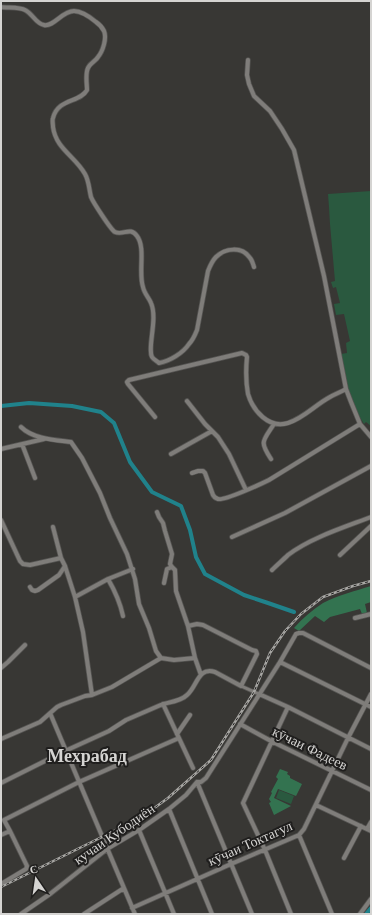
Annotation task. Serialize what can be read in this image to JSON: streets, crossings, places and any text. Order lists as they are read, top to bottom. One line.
{"streets":{"street":["кӯчаи Фадеев","кучаи Кубодиён","кӯчаи Токтагул"]},"crossings":[["кӯчаи Фадеев","кучаи Кубодиён"],["кӯчаи Фадеев","кӯчаи Токтагул"]],"districts":["Мехрабад"],"north":"top"}
